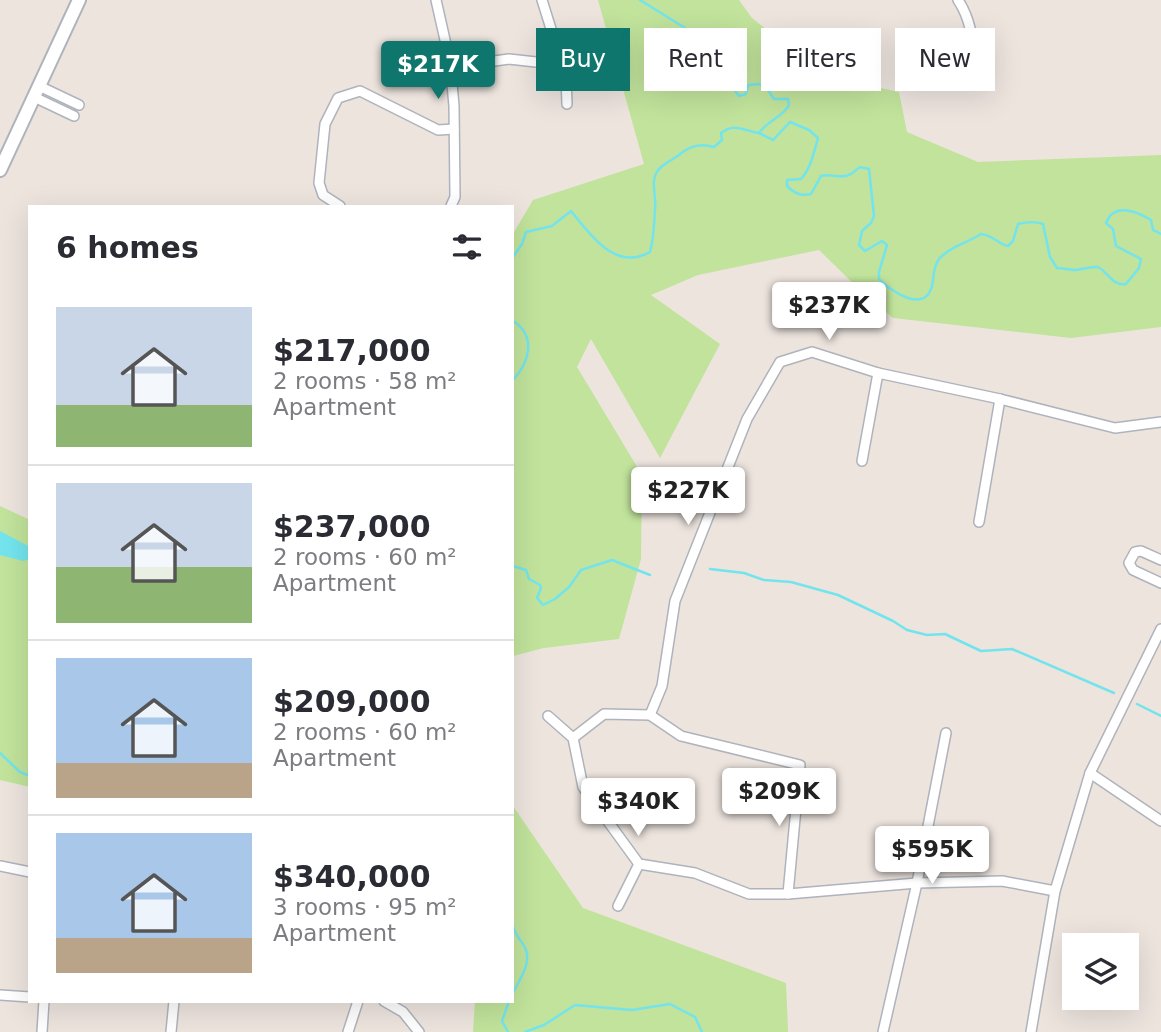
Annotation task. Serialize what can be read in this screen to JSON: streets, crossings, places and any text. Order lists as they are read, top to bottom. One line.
{"page":{"chip":["Buy","Rent","Filters","New"],"price":["$217K","$237K","$227K","$209K","$340K","$595K"],"heading":"6 homes","list":[{"name":"$217,000","note":"2 rooms · 58 m² · Apartment"},{"name":"$237,000","note":"2 rooms · 60 m² · Apartment"},{"name":"$209,000","note":"2 rooms · 60 m² · Apartment"},{"name":"$340,000","note":"3 rooms · 95 m² · Apartment"}]}}
